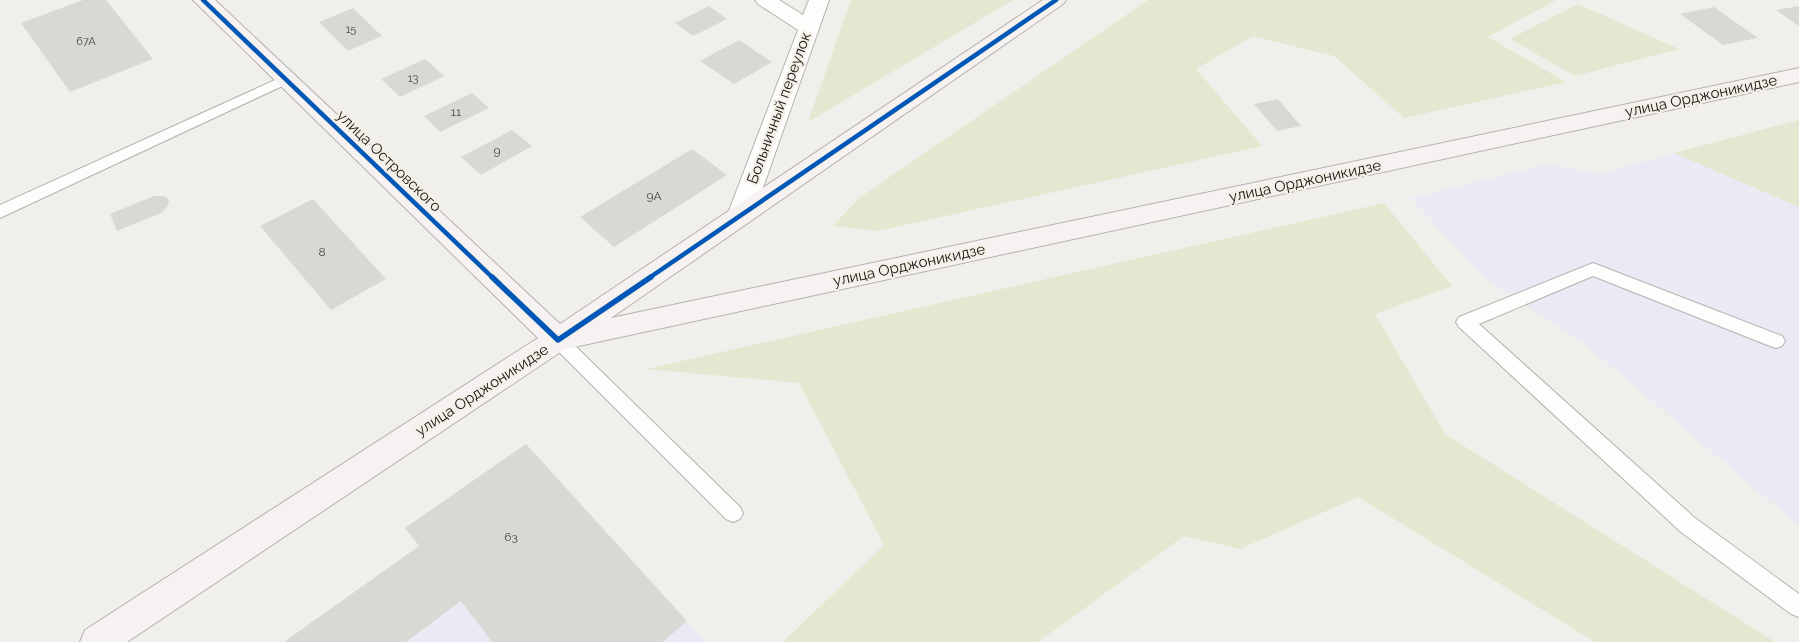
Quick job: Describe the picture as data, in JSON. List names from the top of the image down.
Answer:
{
  "streets": {
    "main road": ["улица Орджоникидзе", "улица Островского"],
    "street": ["Больничный переулок"]
  },
  "crossings": [
    ["улица Орджоникидзе", "улица Островского"]
  ],
  "house_numbers": [
    "15",
    "67А",
    "13",
    "11",
    "9",
    "9А",
    "8",
    "63"
  ]
}
